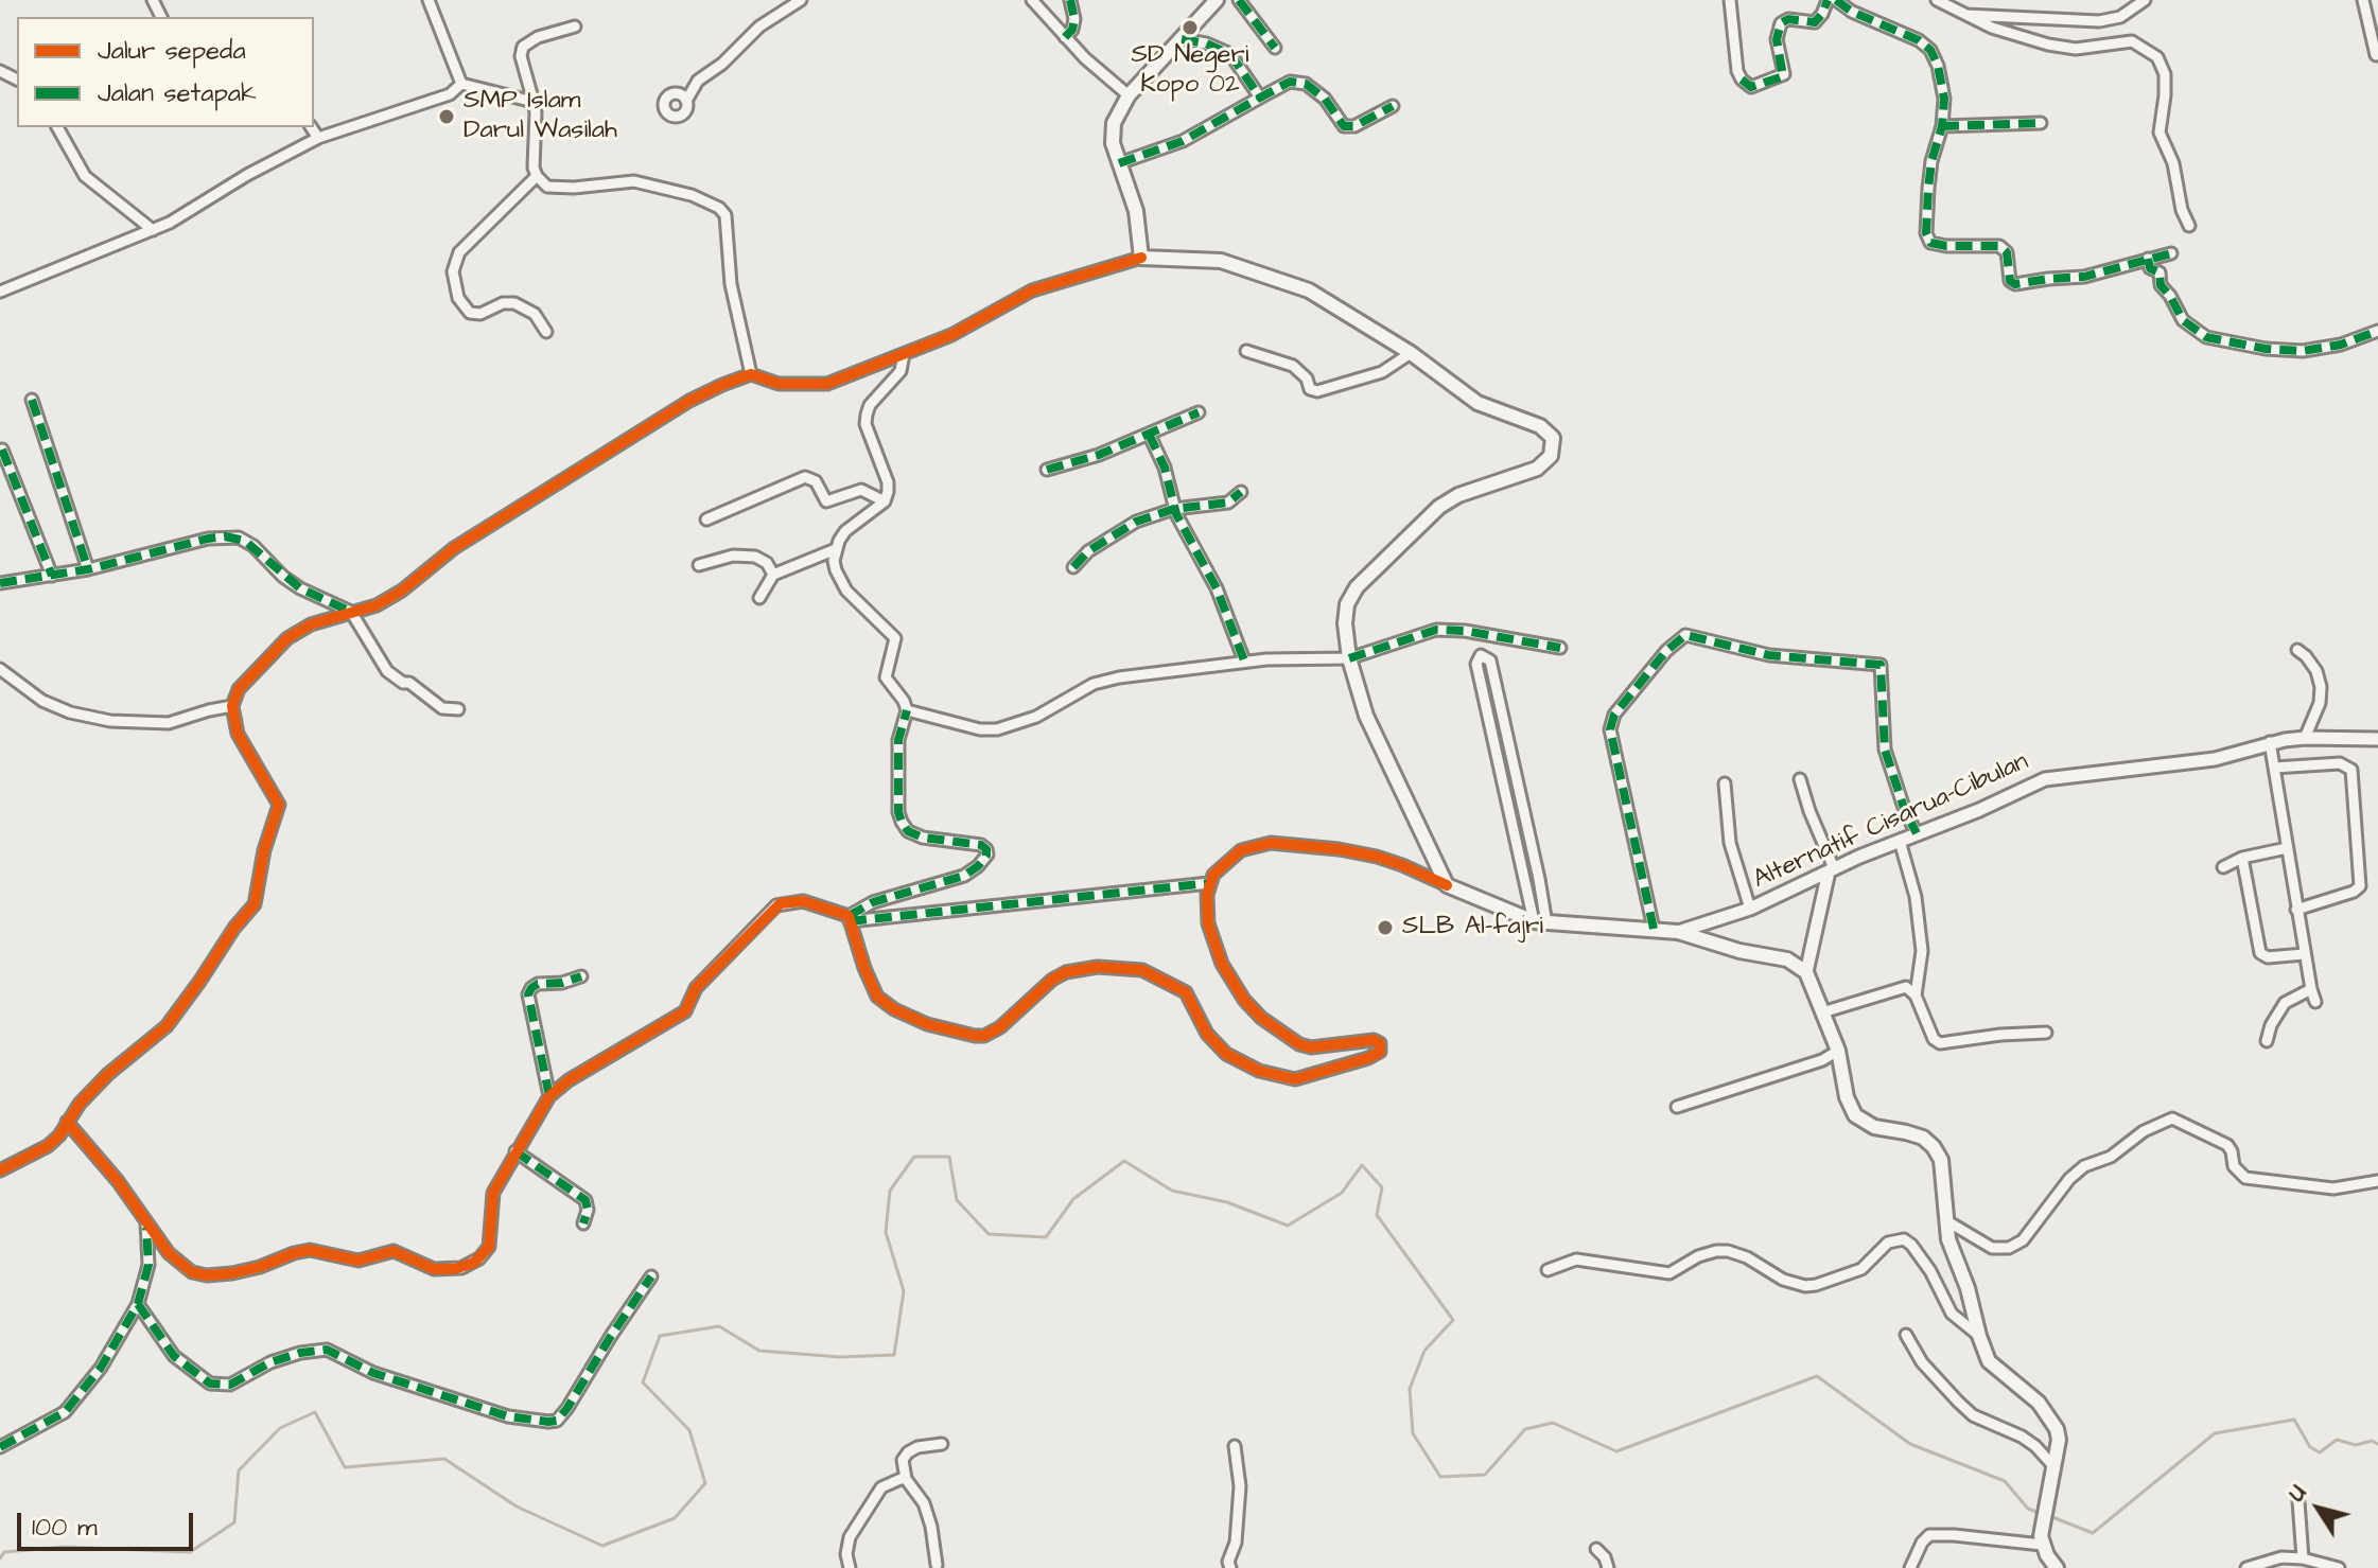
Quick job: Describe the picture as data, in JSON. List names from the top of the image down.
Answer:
{
  "streets": {
    "main road": ["Alternatif Cisarua-Cibulan"]
  },
  "places": ["SD Negeri Kopo 02", "SMP Islam Darul Wasilah", "SLB Al-fajri"],
  "legend": ["Jalur sepeda", "Jalan setapak"],
  "scale_bar": "100 m",
  "north": "top left"
}
